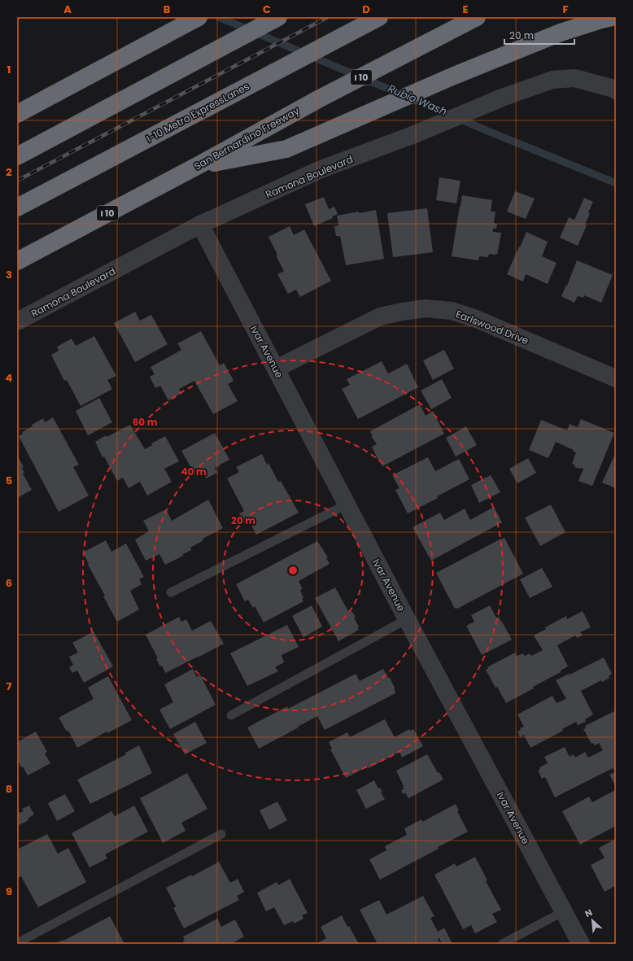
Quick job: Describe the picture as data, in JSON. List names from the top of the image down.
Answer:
{
  "streets": {
    "highway": ["I 10", "I-10 Metro ExpressLanes", "San Bernardino Freeway"],
    "street": ["Ramona Boulevard", "Earlswood Drive", "Ivar Avenue"]
  },
  "crossings": [
    ["Ramona Boulevard", "Ivar Avenue"],
    ["Earlswood Drive", "Ivar Avenue"]
  ],
  "water": ["Rubio Wash"],
  "scale_bar": "20 m",
  "north": "top left",
  "grid": {
    "columns": [
      "A",
      "B",
      "C",
      "D",
      "E",
      "F"
    ],
    "rows": [
      "1",
      "2",
      "3",
      "4",
      "5",
      "6",
      "7",
      "8",
      "9"
    ]
  },
  "rings": ["60 m", "40 m", "20 m"]
}
